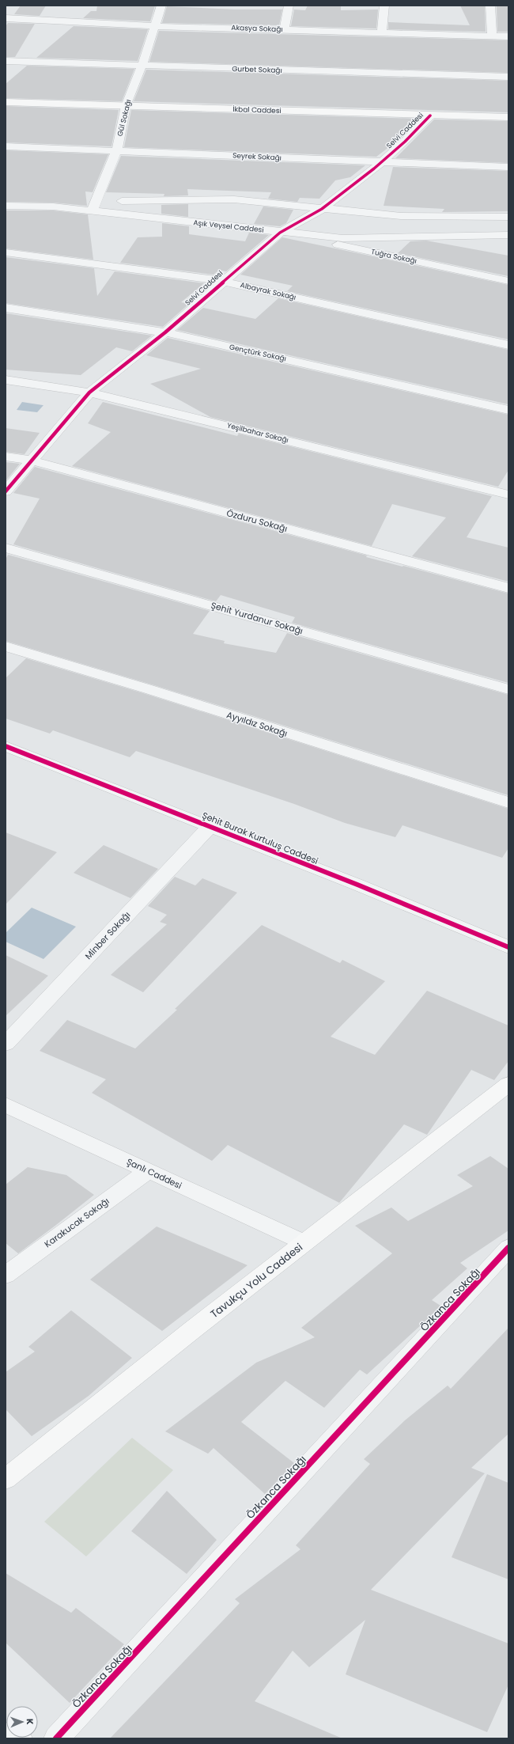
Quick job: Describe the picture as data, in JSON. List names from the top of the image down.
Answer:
{
  "streets": {
    "main road": ["İkbal Caddesi", "Tavukçu Yolu Caddesi"],
    "street": [
      "Akasya Sokağı",
      "Gurbet Sokağı",
      "Gül Sokağı",
      "Selvi Caddesi",
      "Seyrek Sokağı",
      "Aşık Veysel Caddesi",
      "Tuğra Sokağı",
      "Albayrak Sokağı",
      "Gençtürk Sokağı",
      "Yeşilbahar Sokağı",
      "Özduru Sokağı",
      "Şehit Yurdanur Sokağı",
      "Ayyıldız Sokağı",
      "Şehit Burak Kurtuluş Caddesi",
      "Minber Sokağı",
      "Şanlı Caddesi",
      "Karakucak Sokağı",
      "Özkanca Sokağı"
    ]
  },
  "crossings": [
    ["Akasya Sokağı", "Gül Sokağı"],
    ["Gurbet Sokağı", "Gül Sokağı"],
    ["İkbal Caddesi", "Gül Sokağı"],
    ["İkbal Caddesi", "Selvi Caddesi"],
    ["Gül Sokağı", "Seyrek Sokağı"],
    ["Gül Sokağı", "Aşık Veysel Caddesi"],
    ["Selvi Caddesi", "Seyrek Sokağı"],
    ["Selvi Caddesi", "Aşık Veysel Caddesi"],
    ["Selvi Caddesi", "Tuğra Sokağı"],
    ["Selvi Caddesi", "Albayrak Sokağı"],
    ["Selvi Caddesi", "Gençtürk Sokağı"],
    ["Selvi Caddesi", "Yeşilbahar Sokağı"],
    ["Selvi Caddesi", "Özduru Sokağı"],
    ["Aşık Veysel Caddesi", "Tuğra Sokağı"],
    ["Şehit Burak Kurtuluş Caddesi", "Minber Sokağı"],
    ["Şanlı Caddesi", "Karakucak Sokağı"],
    ["Şanlı Caddesi", "Tavukçu Yolu Caddesi"]
  ],
  "north": "right"
}
